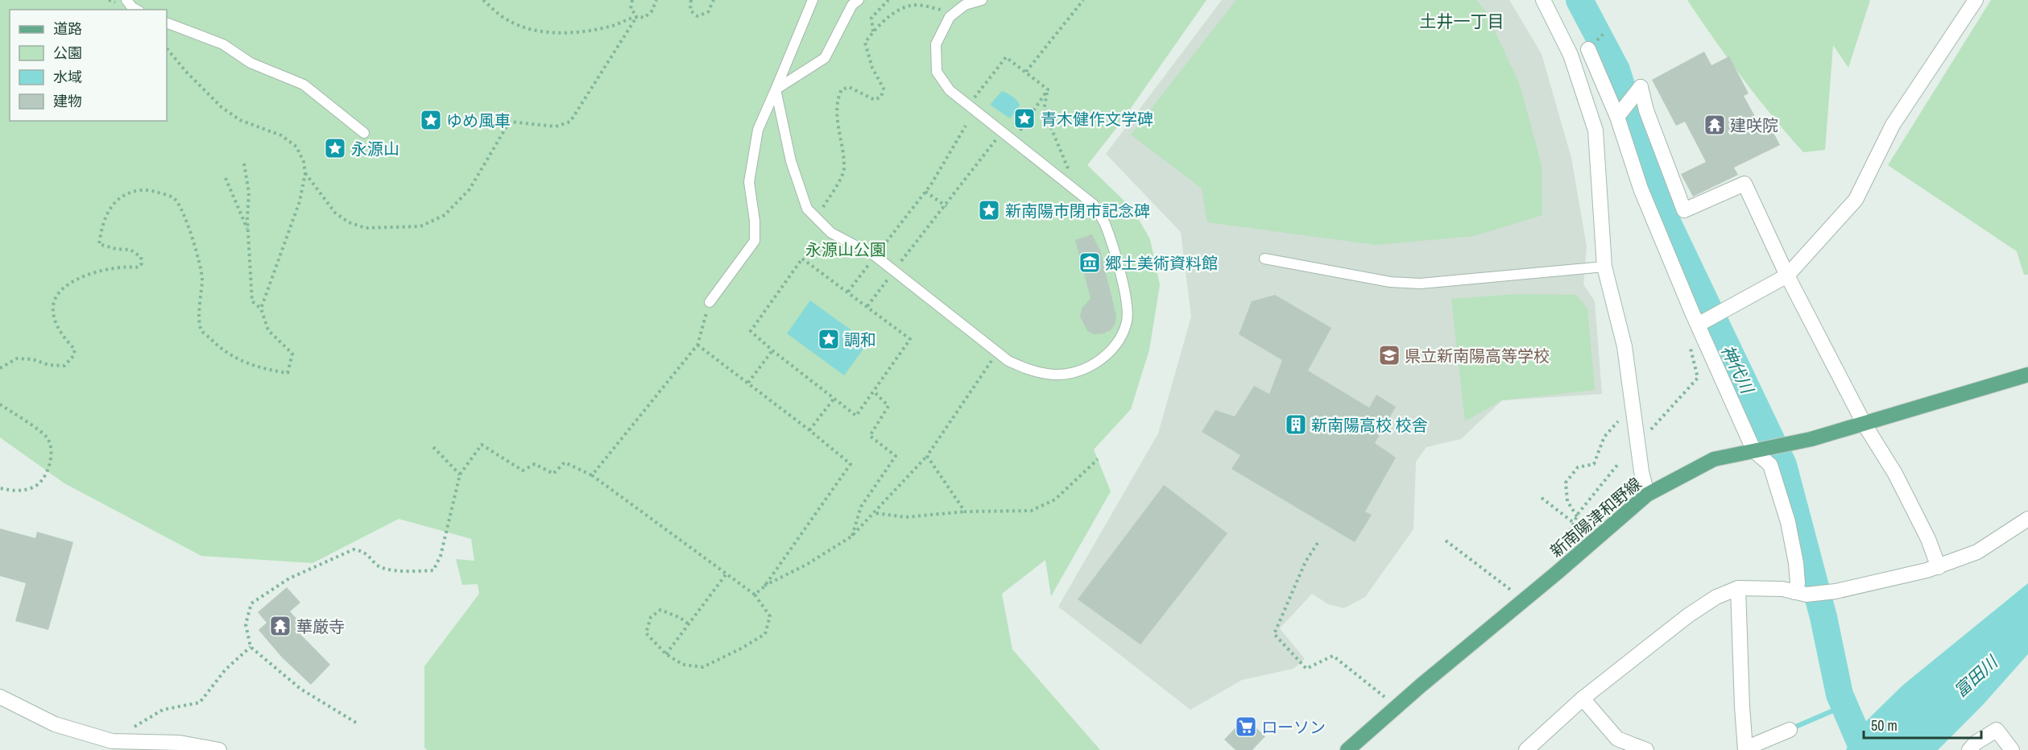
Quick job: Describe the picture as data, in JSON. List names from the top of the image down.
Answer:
{
  "streets": {
    "main road": ["新南陽津和野線"]
  },
  "districts": ["土井一丁目"],
  "water": ["神代川", "富田川"],
  "parks": ["永源山公園"],
  "places": {
    "place": [
      "青木健作文学碑",
      "ゆめ風車",
      "永源山",
      "新南陽市閉市記念碑",
      "調和"
    ],
    "temple": ["建咲院", "華厳寺"],
    "museum": ["郷土美術資料館"],
    "school or university": ["県立新南陽高等学校"],
    "building": ["新南陽高校 校舎"],
    "supermarket": ["ローソン"]
  },
  "legend": [
    "道路",
    "公園",
    "水域",
    "建物"
  ],
  "scale_bar": "50 m"
}
